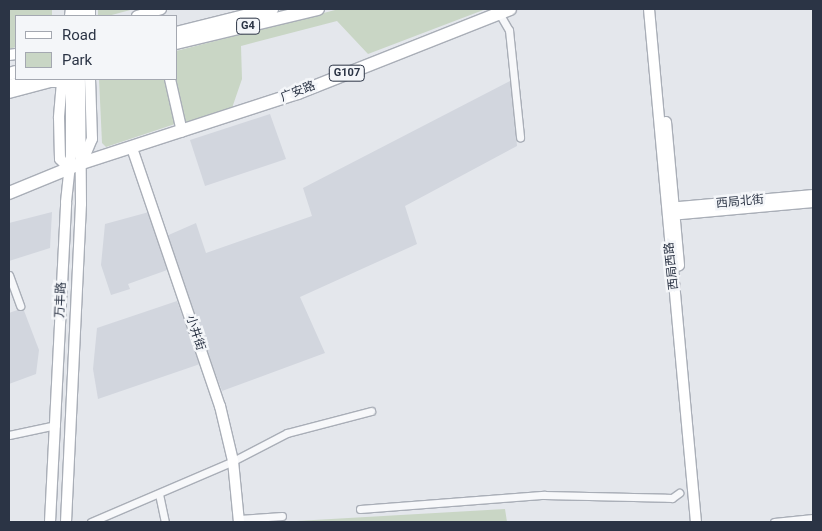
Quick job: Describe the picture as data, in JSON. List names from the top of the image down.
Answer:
{
  "streets": {
    "highway": ["G4", "G107", "广安路"],
    "street": [
      "西局北街",
      "西局西路",
      "万丰路",
      "小井街"
    ]
  },
  "crossings": [
    ["G107", "广安路"],
    ["G107", "万丰路"],
    ["广安路", "万丰路"],
    ["广安路", "小井街"],
    ["西局北街", "西局西路"]
  ],
  "legend": ["Road", "Park"]
}
